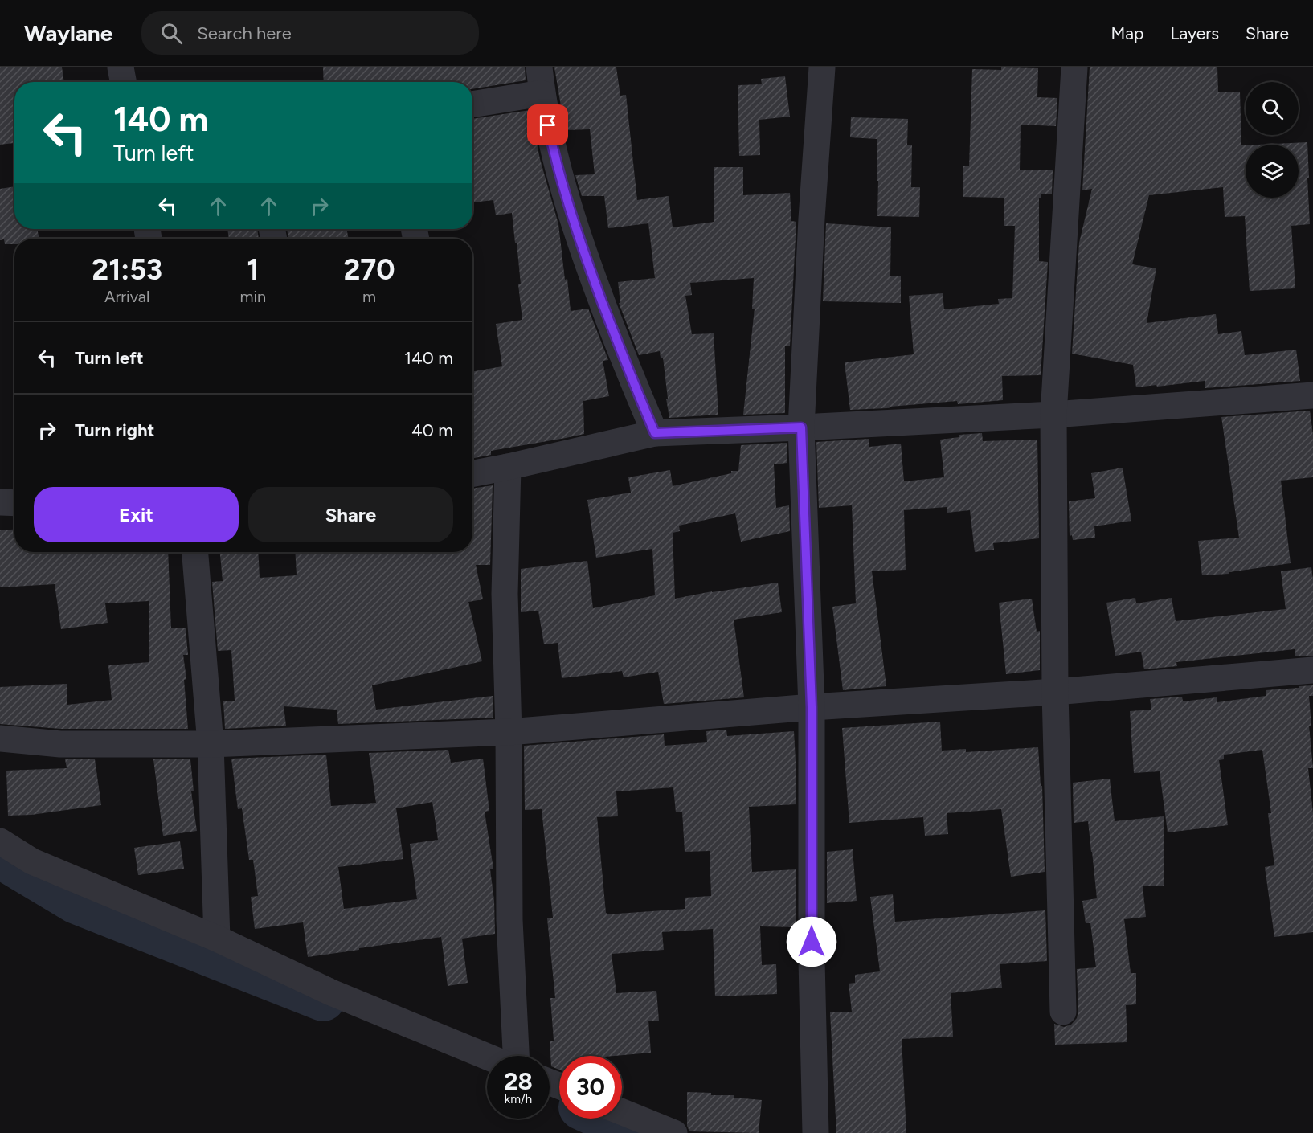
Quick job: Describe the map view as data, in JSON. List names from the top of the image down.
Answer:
{
  "page": {
    "header": "Waylane",
    "search": "Search here",
    "nav": ["Map", "Layers", "Share"],
    "turn": ["140 m", "Turn left"],
    "eta": [
      "21:53",
      "Arrival",
      "1",
      "min",
      "270",
      "m"
    ],
    "list": [
      {
        "name": "Turn left",
        "value": "140 m"
      },
      {
        "name": "Turn right",
        "value": "40 m"
      }
    ],
    "buttons": ["Exit", "Share"],
    "speed": "28 km/h",
    "limit": "30"
  }
}
